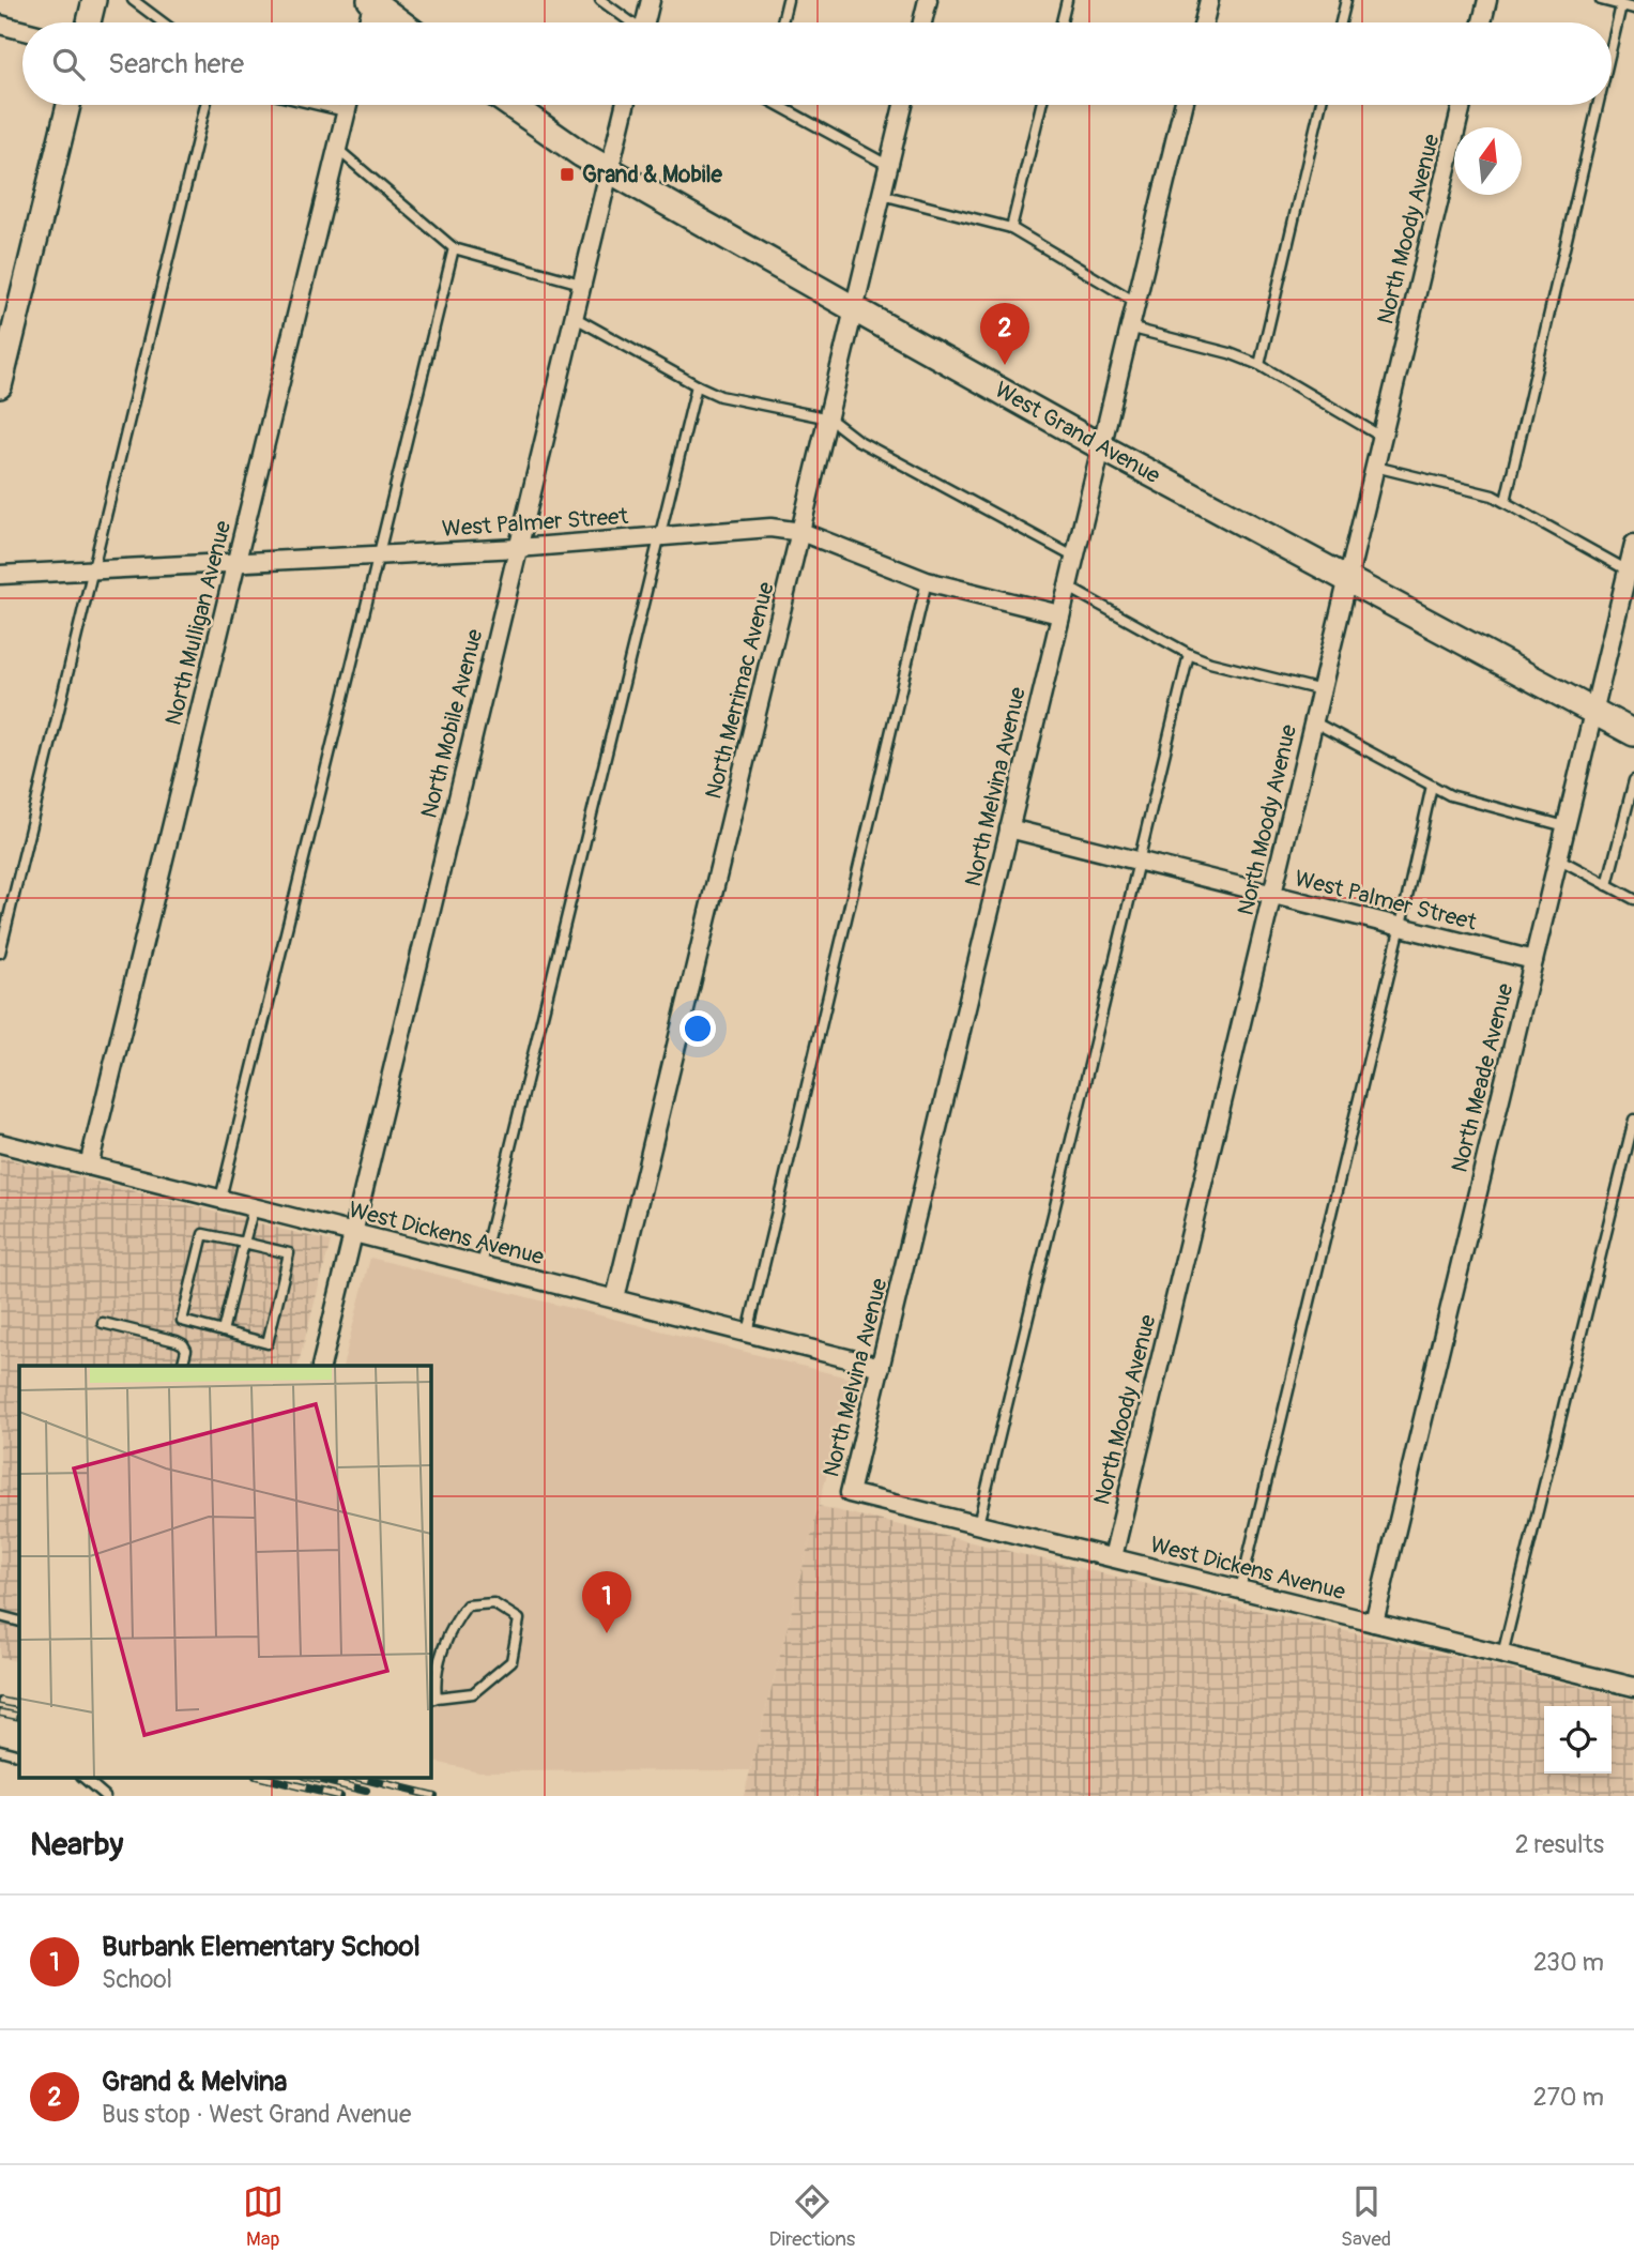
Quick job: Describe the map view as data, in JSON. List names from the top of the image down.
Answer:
{
  "streets": {
    "main road": ["West Grand Avenue"],
    "street": [
      "North Moody Avenue",
      "West Palmer Street",
      "North Mulligan Avenue",
      "North Merrimac Avenue",
      "North Mobile Avenue",
      "North Melvina Avenue",
      "North Meade Avenue",
      "West Dickens Avenue"
    ]
  },
  "crossings": [
    ["North Moody Avenue", "West Grand Avenue"],
    ["North Moody Avenue", "West Palmer Street"],
    ["North Moody Avenue", "West Dickens Avenue"],
    ["West Grand Avenue", "North Merrimac Avenue"],
    ["West Grand Avenue", "North Mobile Avenue"],
    ["West Grand Avenue", "North Melvina Avenue"],
    ["West Grand Avenue", "North Meade Avenue"],
    ["West Palmer Street", "North Mulligan Avenue"],
    ["West Palmer Street", "North Merrimac Avenue"],
    ["West Palmer Street", "North Mobile Avenue"],
    ["West Palmer Street", "North Melvina Avenue"],
    ["West Palmer Street", "North Meade Avenue"],
    ["North Mulligan Avenue", "West Dickens Avenue"],
    ["North Merrimac Avenue", "West Dickens Avenue"],
    ["North Mobile Avenue", "West Dickens Avenue"],
    ["North Melvina Avenue", "West Dickens Avenue"],
    ["North Meade Avenue", "West Dickens Avenue"]
  ],
  "places": {
    "transit": ["Grand & Mobile"]
  },
  "north": "top",
  "page": {
    "search": "Search here",
    "pins": ["2", "1"],
    "heading": ["Nearby", "2 results"],
    "list": [
      {
        "mark": "1",
        "name": "Burbank Elementary School",
        "note": "School",
        "value": "230 m"
      },
      {
        "mark": "2",
        "name": "Grand & Melvina",
        "note": "Bus stop · West Grand Avenue",
        "value": "270 m"
      }
    ],
    "nav": ["Map", "Directions", "Saved"]
  }
}
